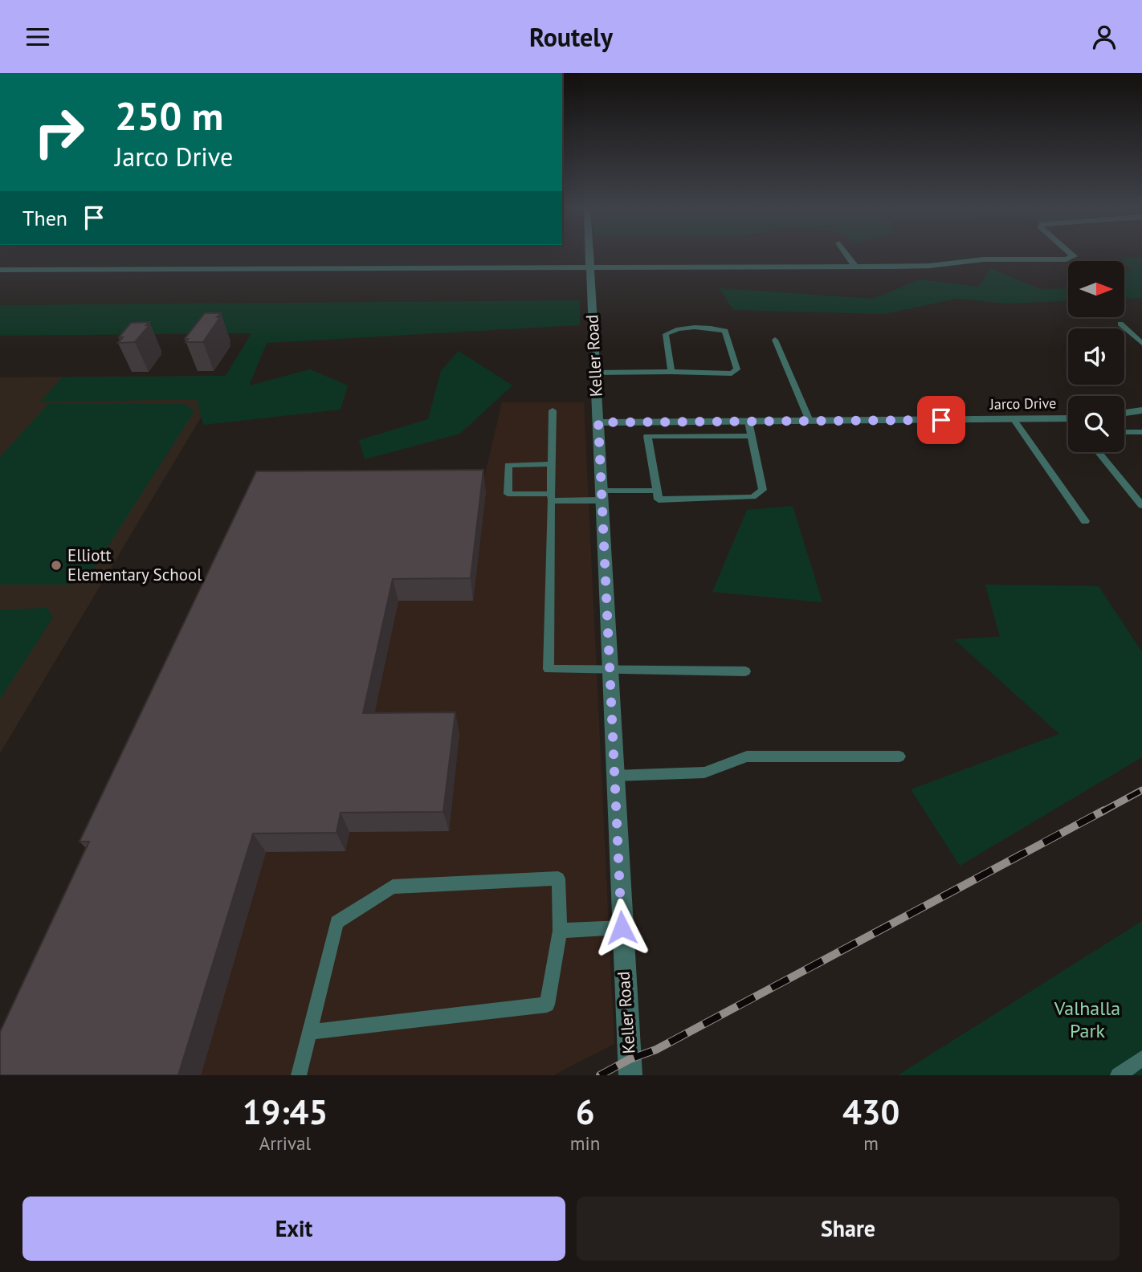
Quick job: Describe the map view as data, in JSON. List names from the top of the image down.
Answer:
{
  "streets": {
    "street": ["Keller Road", "Jarco Drive"]
  },
  "crossings": [
    ["Keller Road", "Jarco Drive"]
  ],
  "parks": ["Valhalla Park"],
  "places": ["Elliott Elementary School"],
  "north": "right",
  "page": {
    "header": "Routely",
    "turn": ["250 m", "Jarco Drive"],
    "then": "Then",
    "eta": [
      "19:45",
      "Arrival",
      "6",
      "min",
      "430",
      "m"
    ],
    "buttons": ["Exit", "Share"]
  }
}
